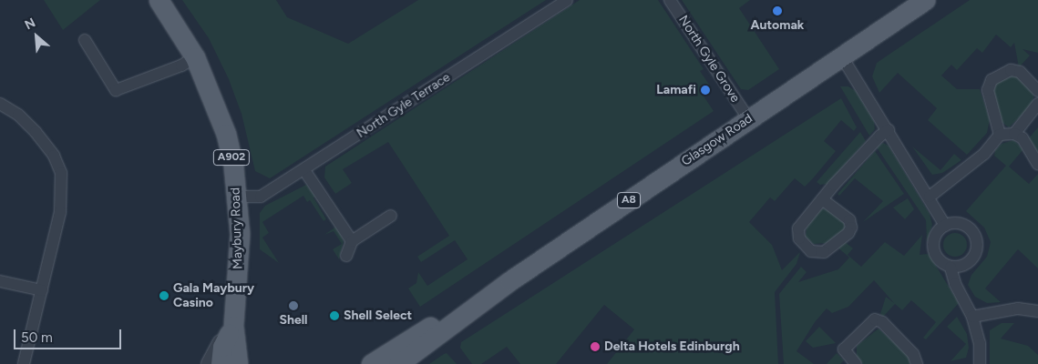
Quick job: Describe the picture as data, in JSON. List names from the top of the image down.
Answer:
{
  "streets": {
    "main road": [
      "Glasgow Road",
      "A902",
      "A8",
      "Maybury Road"
    ],
    "street": ["North Gyle Grove", "North Gyle Terrace"]
  },
  "crossings": [
    ["North Gyle Grove", "Glasgow Road"],
    ["North Gyle Terrace", "Maybury Road"],
    ["A902", "Maybury Road"]
  ],
  "places": [
    "Automak",
    "Lamafi",
    "Gala Maybury Casino",
    "Shell",
    "Shell Select",
    "Delta Hotels Edinburgh"
  ],
  "scale_bar": "50 m",
  "north": "top left"
}
